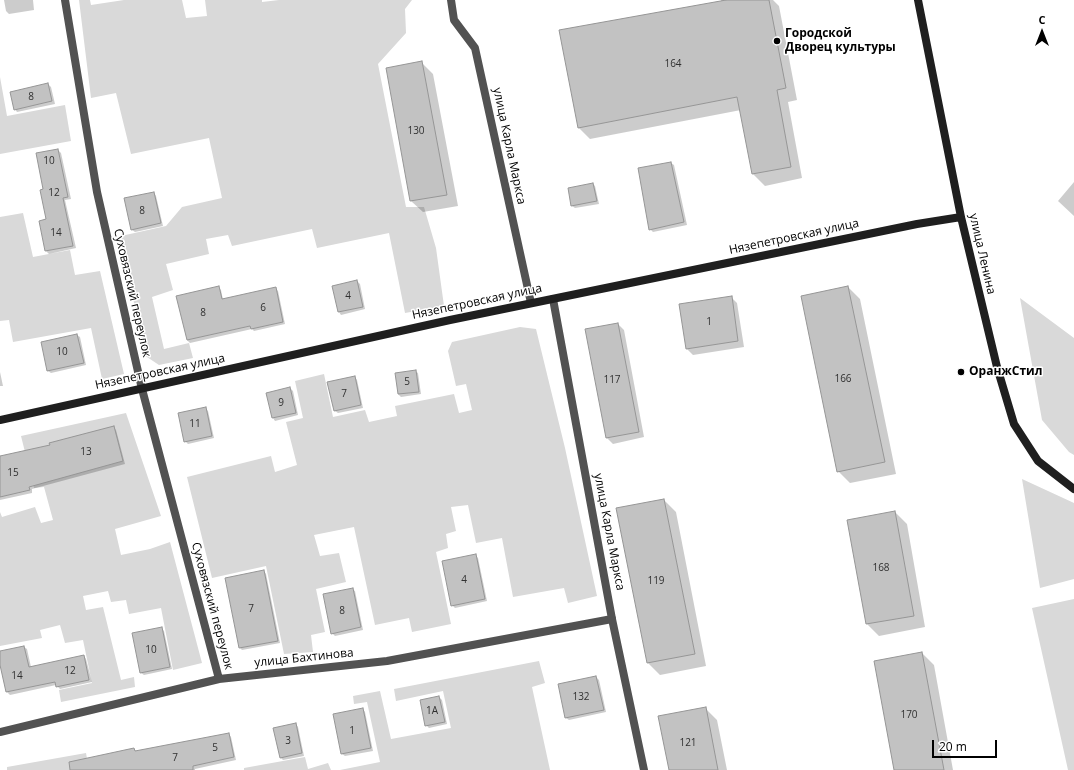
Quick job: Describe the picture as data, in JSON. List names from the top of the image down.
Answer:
{
  "streets": {
    "main road": ["Нязепетровская улица", "улица Ленина"],
    "street": ["улица Карла Маркса", "Суховязский переулок", "улица Бахтинова"]
  },
  "crossings": [
    ["улица Карла Маркса", "Нязепетровская улица"],
    ["улица Карла Маркса", "улица Бахтинова"],
    ["Нязепетровская улица", "улица Ленина"],
    ["Нязепетровская улица", "Суховязский переулок"],
    ["Суховязский переулок", "улица Бахтинова"]
  ],
  "places": ["Городской Дворец культуры", "ОранжСтил"],
  "house_numbers": [
    "164",
    "8",
    "130",
    "10",
    "12",
    "8",
    "14",
    "4",
    "6",
    "8",
    "1",
    "10",
    "166",
    "117",
    "5",
    "7",
    "9",
    "11",
    "13",
    "15",
    "168",
    "4",
    "119",
    "7",
    "8",
    "10",
    "12",
    "14",
    "132",
    "1А",
    "170",
    "1",
    "3",
    "121",
    "5",
    "7"
  ],
  "scale_bar": "20 m",
  "north": "top"
}
